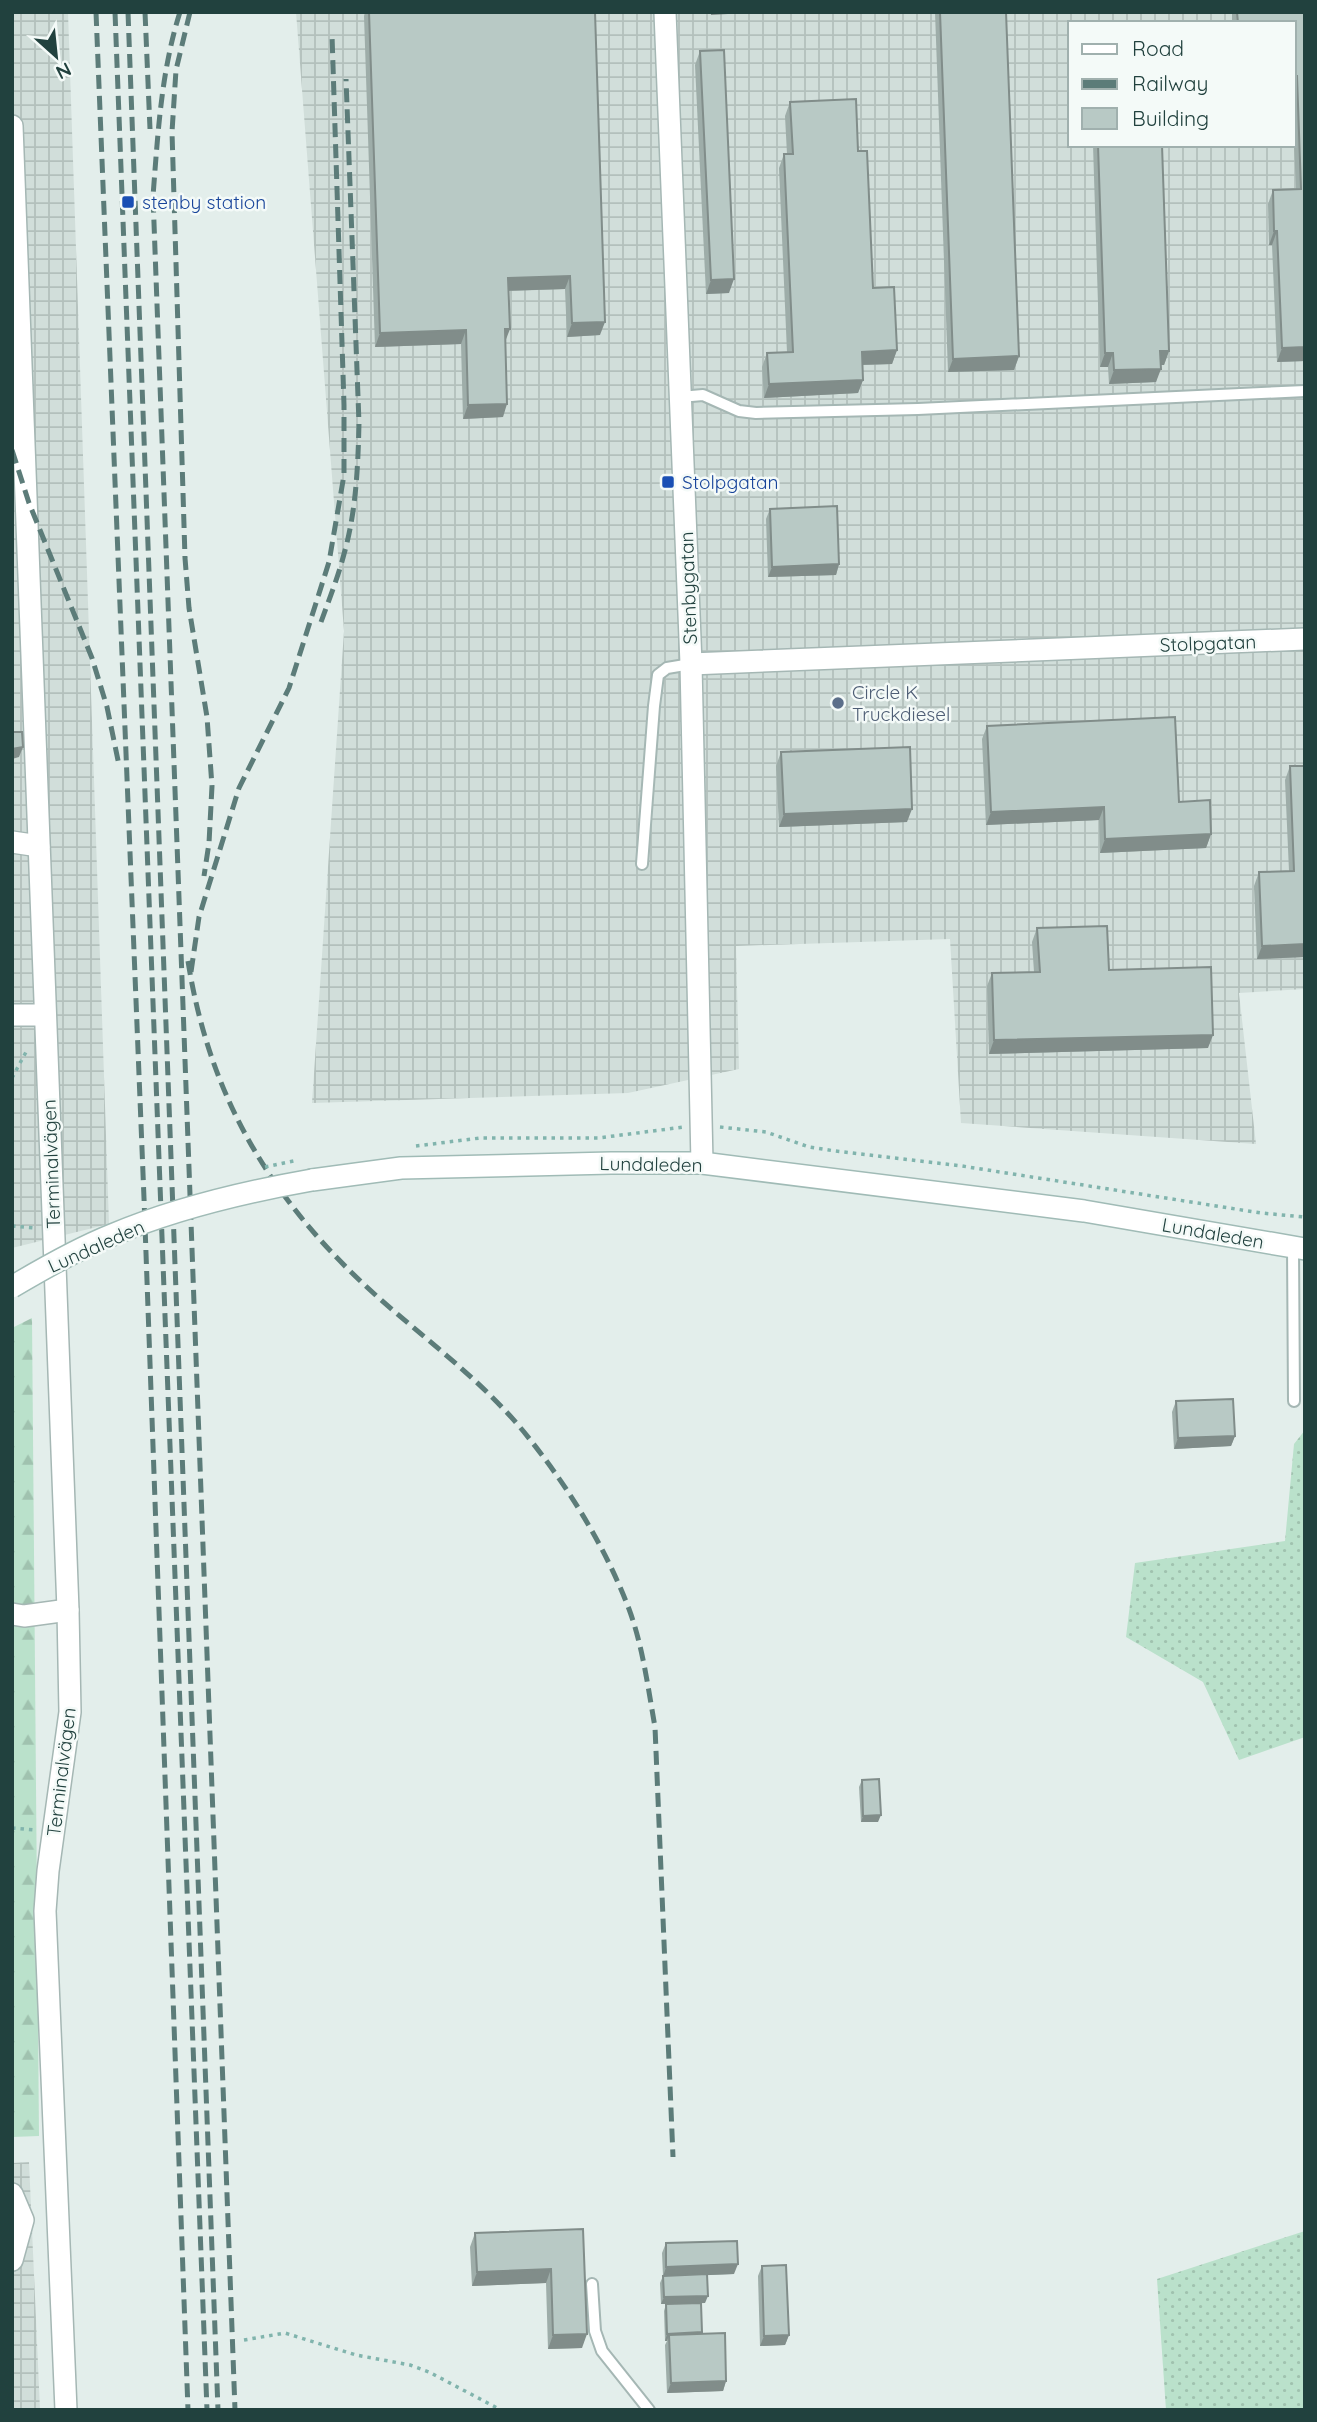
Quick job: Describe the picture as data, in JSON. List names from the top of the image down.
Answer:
{
  "streets": {
    "street": [
      "Stenbygatan",
      "Stolpgatan",
      "Terminalvägen",
      "Lundaleden"
    ]
  },
  "crossings": [
    ["Stenbygatan", "Stolpgatan"],
    ["Stenbygatan", "Lundaleden"]
  ],
  "places": {
    "transit": ["stenby station", "Stolpgatan"],
    "other": ["Circle K Truckdiesel"]
  },
  "legend": ["Road", "Railway", "Building"],
  "north": "bottom right"
}
